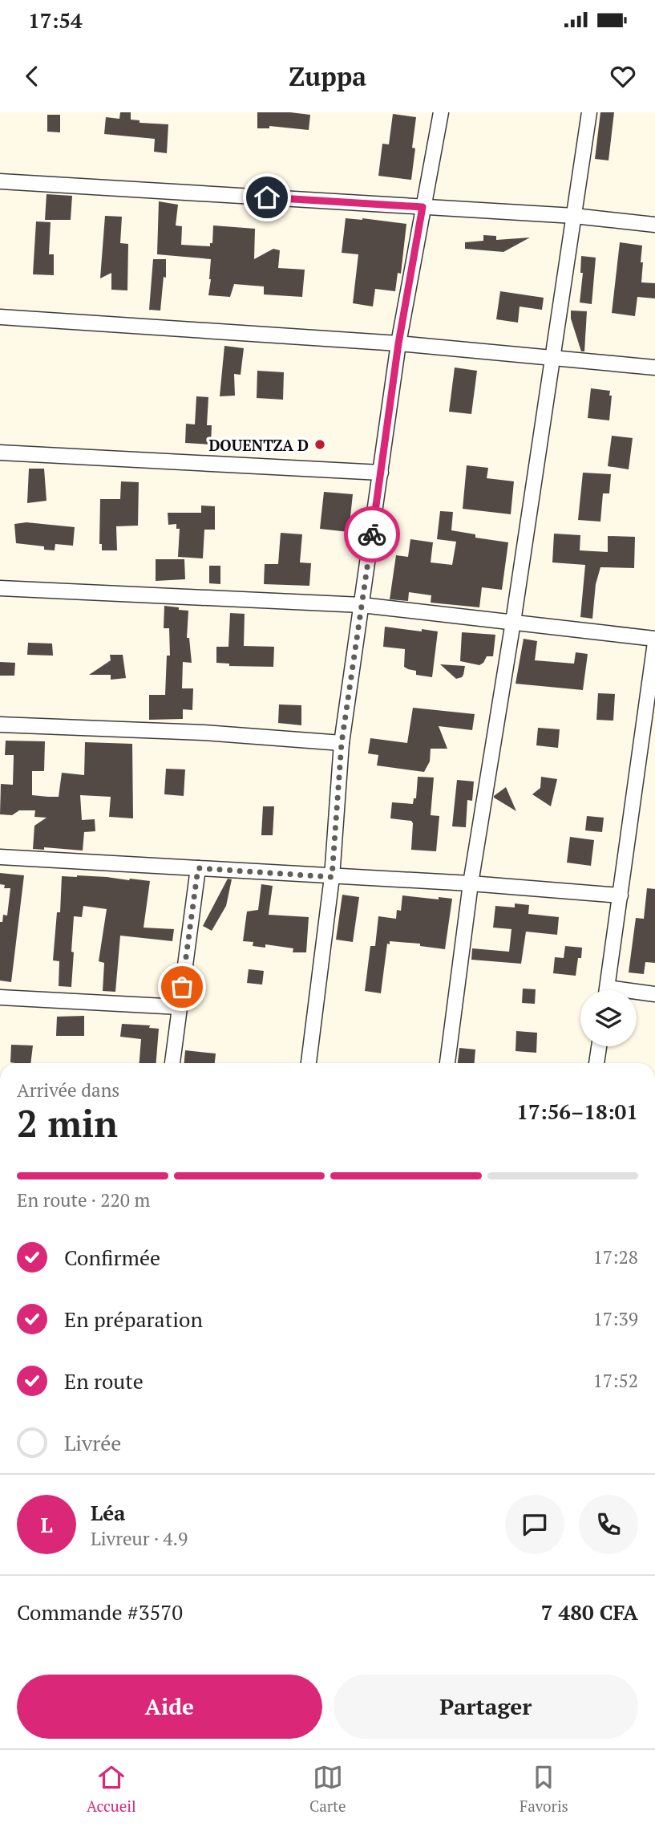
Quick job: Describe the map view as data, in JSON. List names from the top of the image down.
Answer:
{
  "places": ["DOUENTZA D"],
  "page": {
    "status": "17:54",
    "header": "Zuppa",
    "heading": ["2 min", "Arrivée dans", "17:56–18:01"],
    "panel": [
      "Léa",
      "Livreur · 4.9",
      "Commande #3570",
      "7 480 CFA"
    ],
    "bar": "En route · 220 m",
    "list": [
      ["Confirmée", "17:28"],
      ["En préparation", "17:39"],
      ["En route", "17:52"],
      "Livrée"
    ],
    "round": "L",
    "buttons": ["Aide", "Partager"],
    "tabs": ["Accueil", "Carte", "Favoris"]
  }
}
